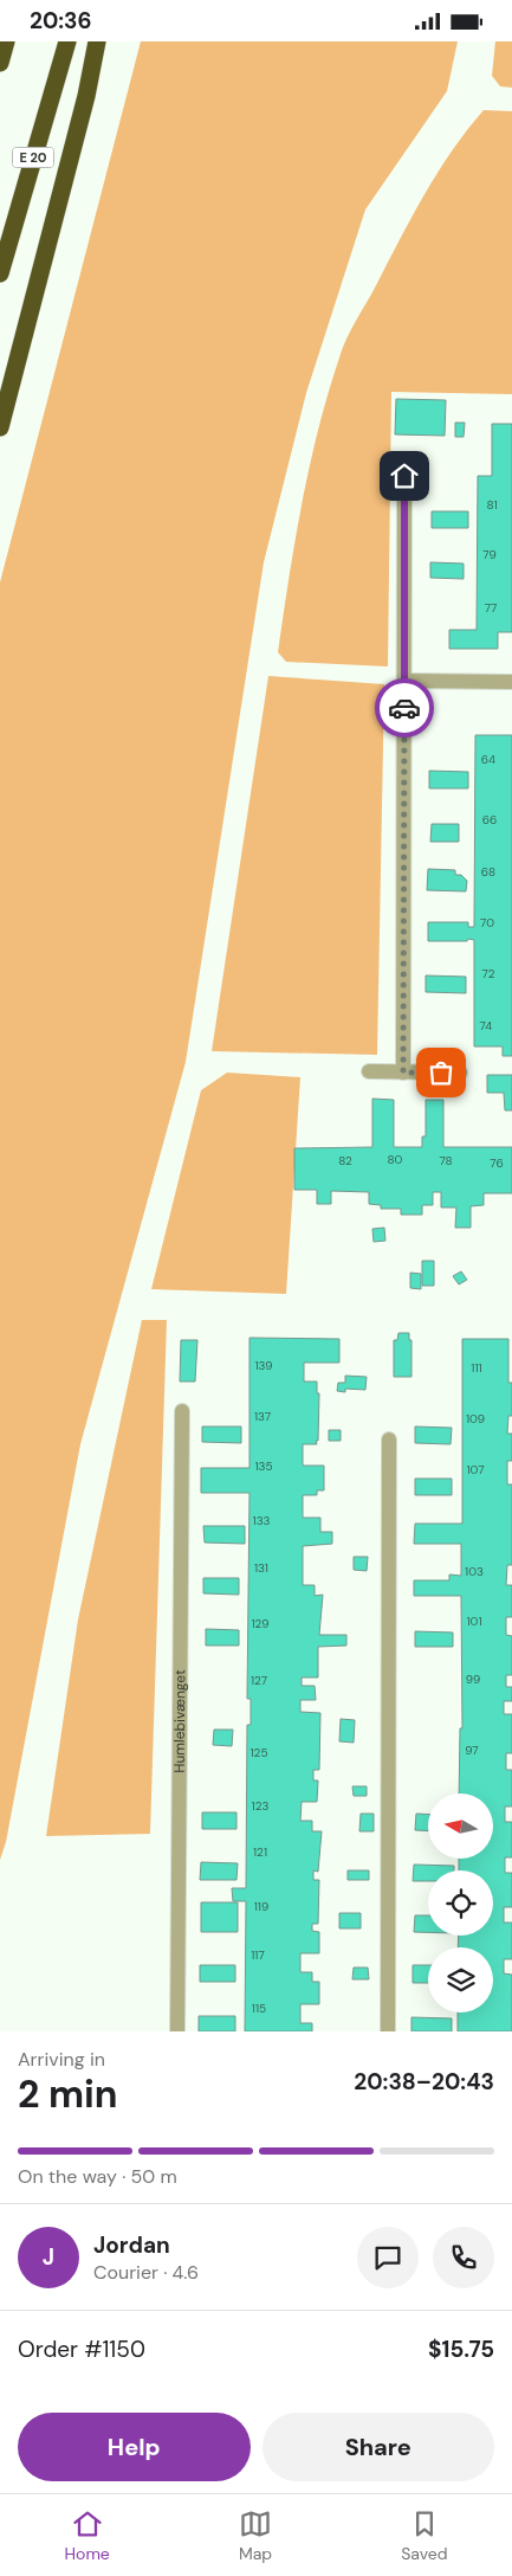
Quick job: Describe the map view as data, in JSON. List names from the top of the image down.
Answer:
{
  "streets": {
    "highway": ["E 20"],
    "street": ["Humlebivænget"]
  },
  "house_numbers": [
    "81",
    "79",
    "77",
    "64",
    "66",
    "68",
    "70",
    "72",
    "74",
    "80",
    "82",
    "78",
    "76",
    "139",
    "111",
    "137",
    "109",
    "135",
    "107",
    "133",
    "131",
    "103",
    "101",
    "129",
    "99",
    "127",
    "97",
    "125",
    "123",
    "121",
    "119",
    "117",
    "115"
  ],
  "north": "left",
  "page": {
    "status": "20:36",
    "heading": ["2 min", "Arriving in", "20:38–20:43"],
    "panel": [
      "Jordan",
      "Courier · 4.6",
      "Order #1150",
      "$15.75"
    ],
    "bar": "On the way · 50 m",
    "round": "J",
    "buttons": ["Help", "Share"],
    "tabs": ["Home", "Map", "Saved"]
  }
}
